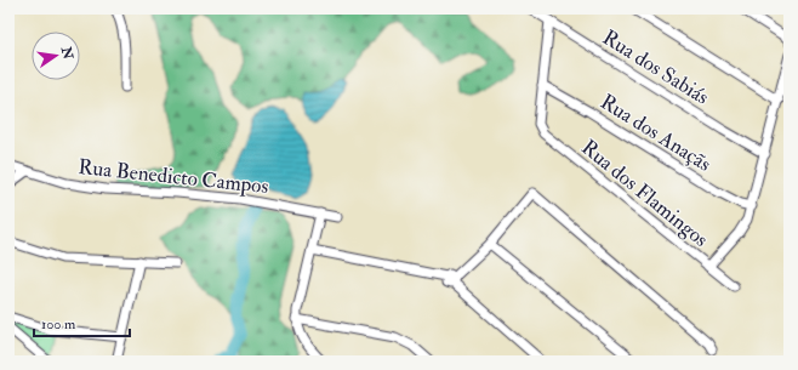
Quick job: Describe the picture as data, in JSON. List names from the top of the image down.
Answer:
{
  "streets": {
    "street": [
      "Rua dos Sabiás",
      "Rua dos Anaçãs",
      "Rua Benedicto Campos",
      "Rua dos Flamingos"
    ]
  },
  "crossings": [
    ["Rua dos Anaçãs", "Rua dos Flamingos"]
  ],
  "scale_bar": "100 m",
  "north": "right"
}
